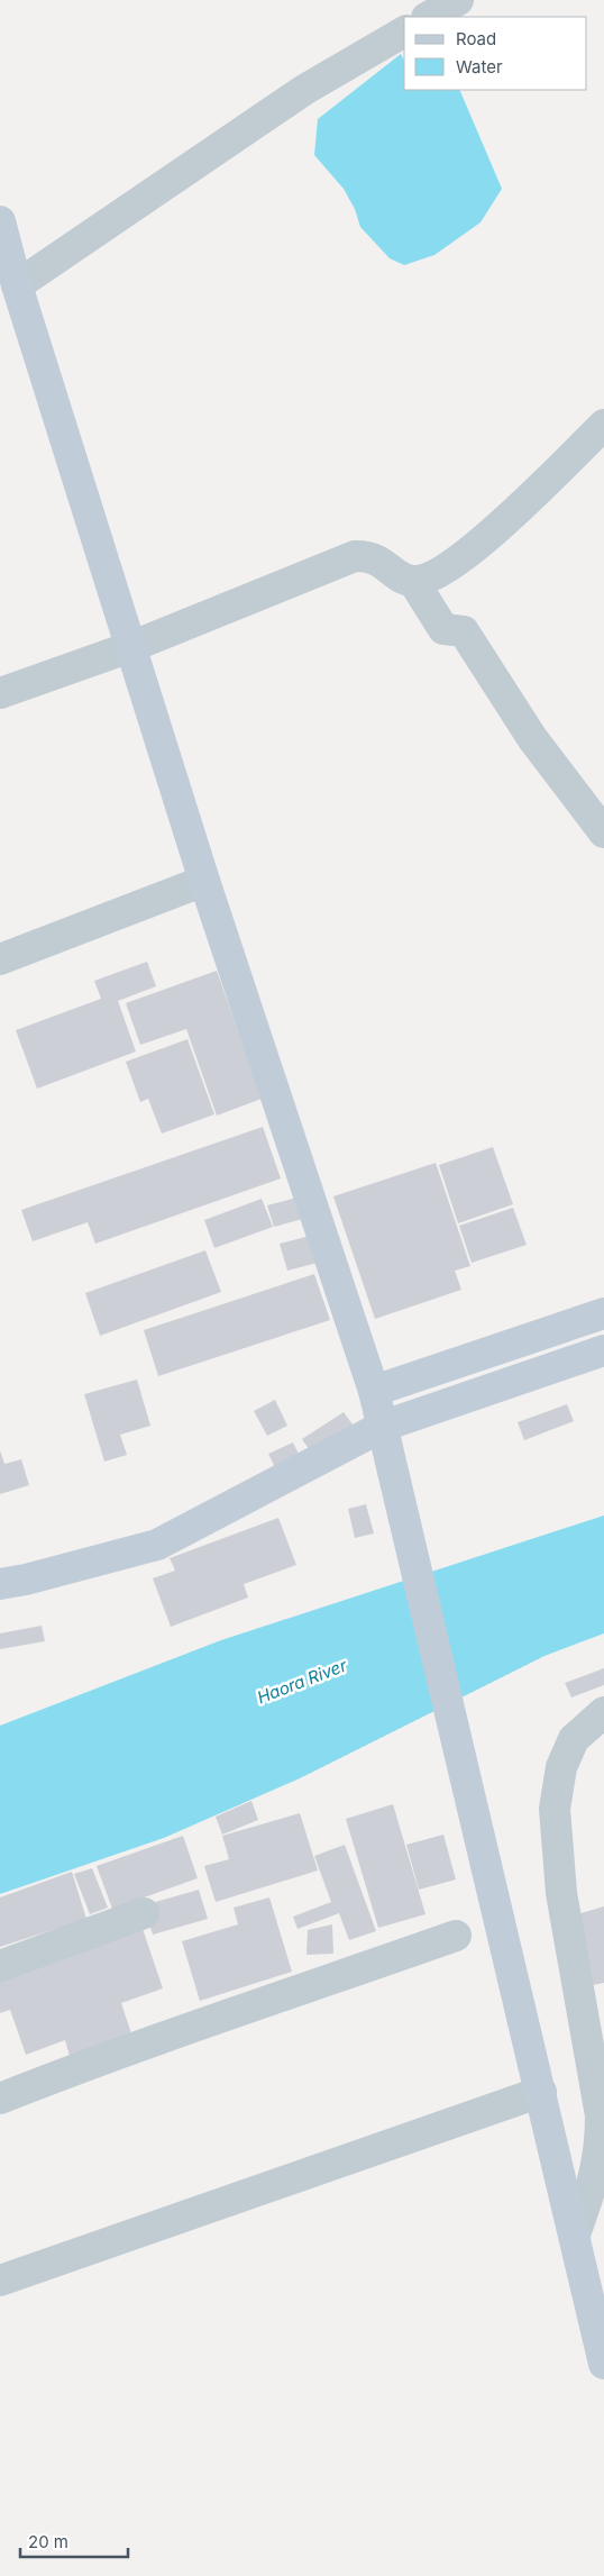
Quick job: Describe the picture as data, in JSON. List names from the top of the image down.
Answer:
{
  "water": ["Haora River"],
  "legend": ["Road", "Water"],
  "scale_bar": "20 m"
}
